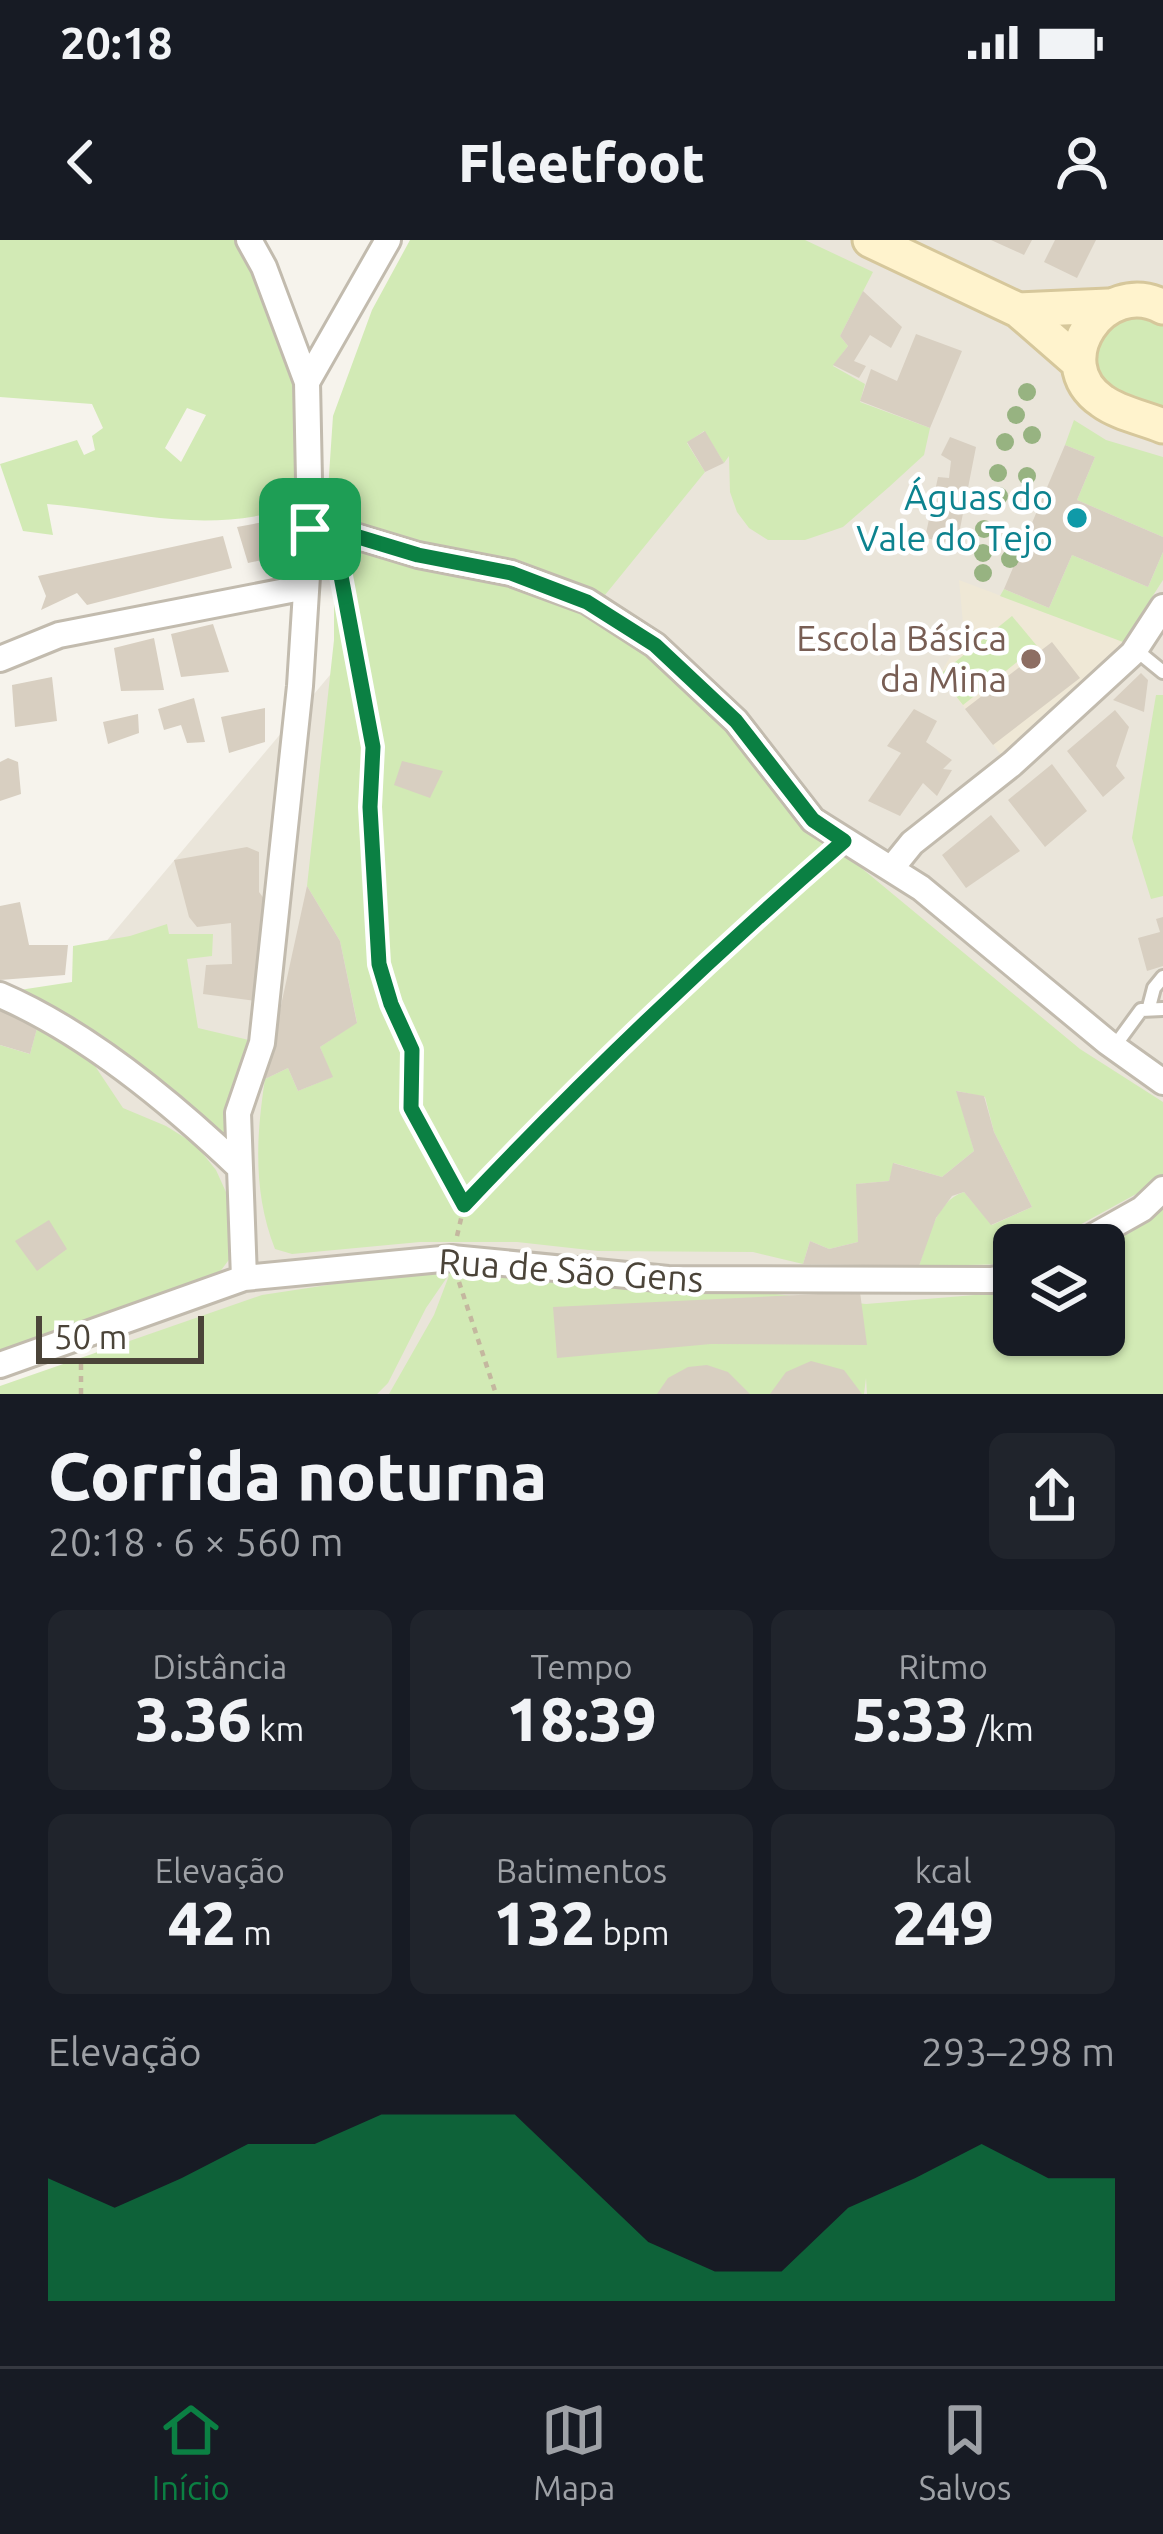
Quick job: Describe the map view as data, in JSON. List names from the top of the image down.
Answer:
{
  "streets": {
    "street": ["Rua de São Gens"]
  },
  "places": ["Águas do Vale do Tejo", "Escola Básica da Mina"],
  "scale_bar": "50 m",
  "page": {
    "status": "20:18",
    "header": "Fleetfoot",
    "scale": "50 m",
    "heading": ["Corrida noturna", "20:18 · 6 × 560 m"],
    "stats": [
      ["Distância", "3.36 km"],
      ["Tempo", "18:39"],
      ["Ritmo", "5:33 /km"],
      ["Elevação", "42 m"],
      ["Batimentos", "132 bpm"],
      ["kcal", "249"]
    ],
    "chart": ["Elevação", "293–298 m"],
    "tabs": ["Início", "Mapa", "Salvos"]
  }
}
